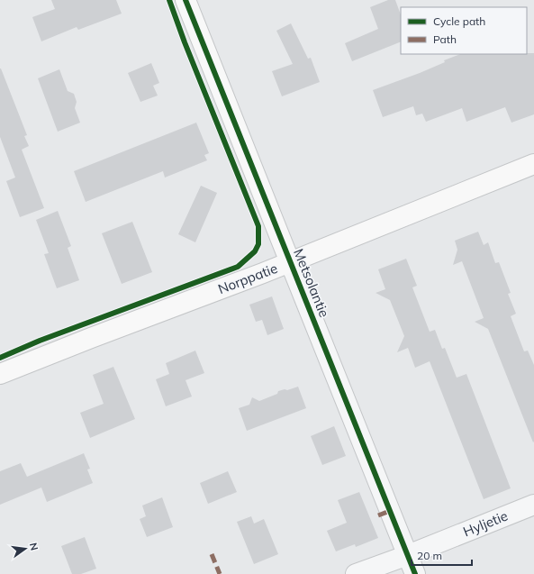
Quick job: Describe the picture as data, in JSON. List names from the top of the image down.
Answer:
{
  "streets": {
    "street": ["Norppatie", "Metsolantie", "Hyljetie"]
  },
  "crossings": [
    ["Norppatie", "Metsolantie"],
    ["Metsolantie", "Hyljetie"]
  ],
  "legend": ["Cycle path", "Path"],
  "scale_bar": "20 m",
  "north": "right"
}
